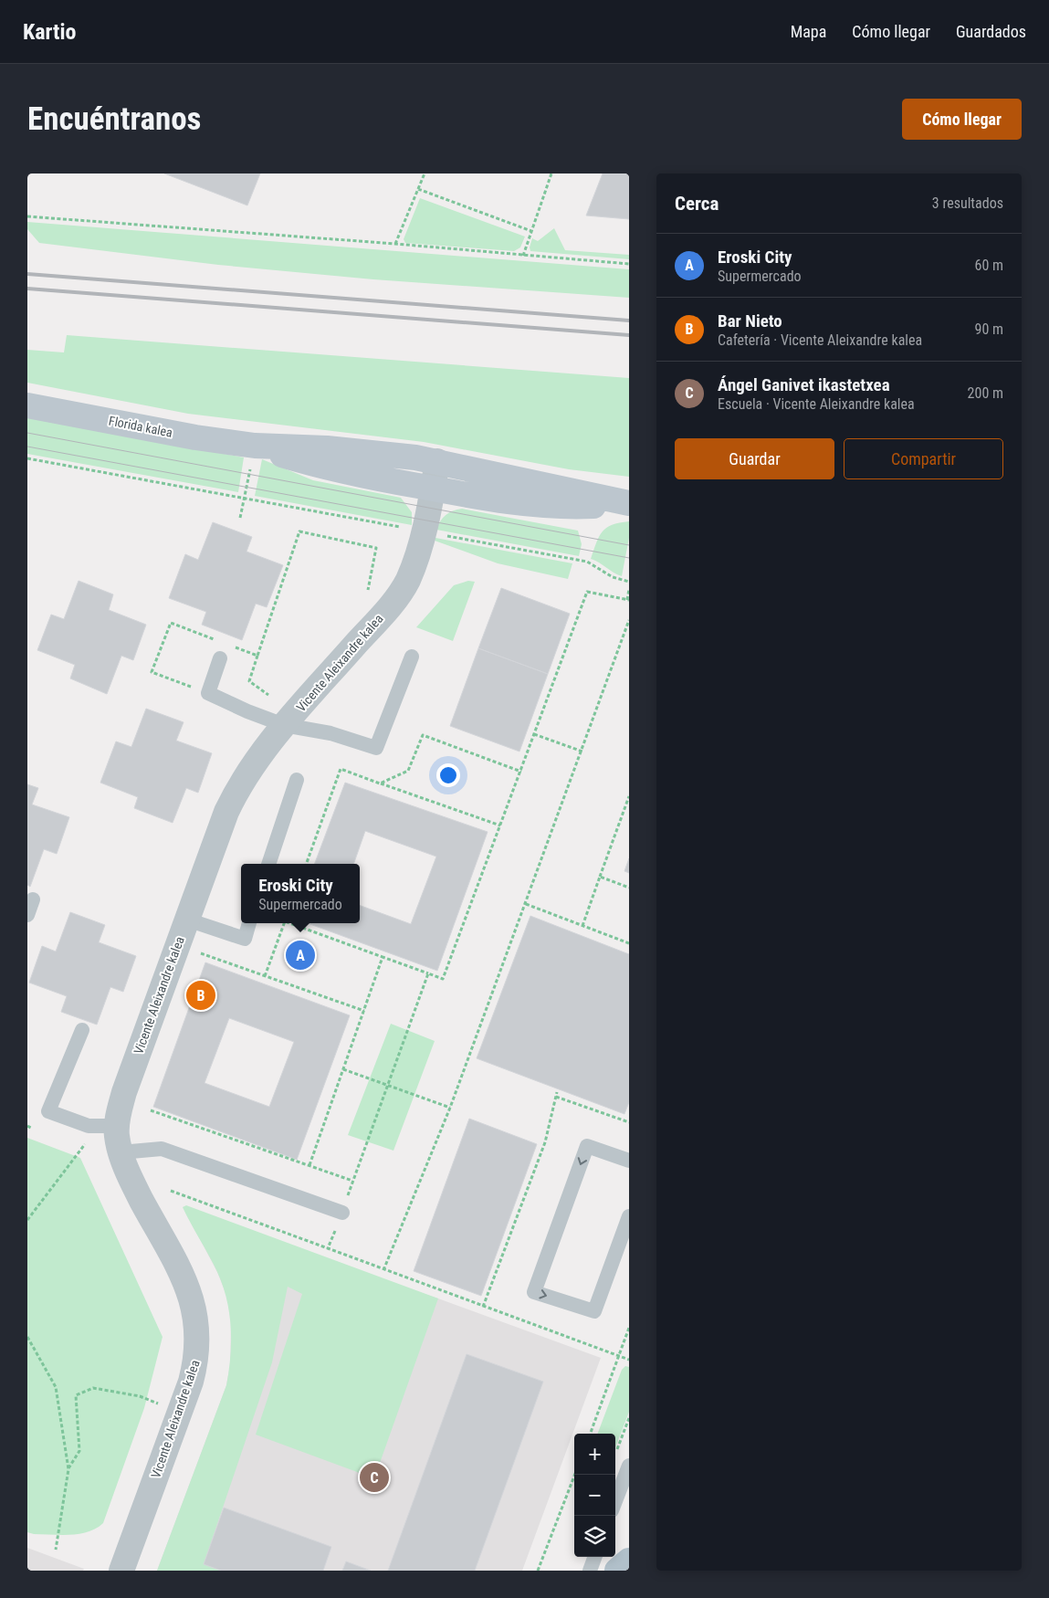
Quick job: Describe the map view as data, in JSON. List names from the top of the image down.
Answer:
{
  "streets": {
    "main road": ["Florida kalea"],
    "street": ["Vicente Aleixandre kalea"]
  },
  "page": {
    "header": "Kartio",
    "nav": ["Mapa", "Cómo llegar", "Guardados"],
    "buttons": [
      "Cómo llegar",
      ["Guardar", "Compartir"]
    ],
    "title": "Encuéntranos",
    "heading": ["Cerca", "3 resultados"],
    "list": [
      {
        "mark": "A",
        "name": "Eroski City",
        "note": "Supermercado",
        "value": "60 m"
      },
      {
        "mark": "B",
        "name": "Bar Nieto",
        "note": "Cafetería · Vicente Aleixandre kalea",
        "value": "90 m"
      },
      {
        "mark": "C",
        "name": "Ángel Ganivet ikastetxea",
        "note": "Escuela · Vicente Aleixandre kalea",
        "value": "200 m"
      }
    ],
    "popup": ["Eroski City", "Supermercado"],
    "pins": ["A", "B", "C"],
    "map_buttons": ["+", "−"]
  }
}
